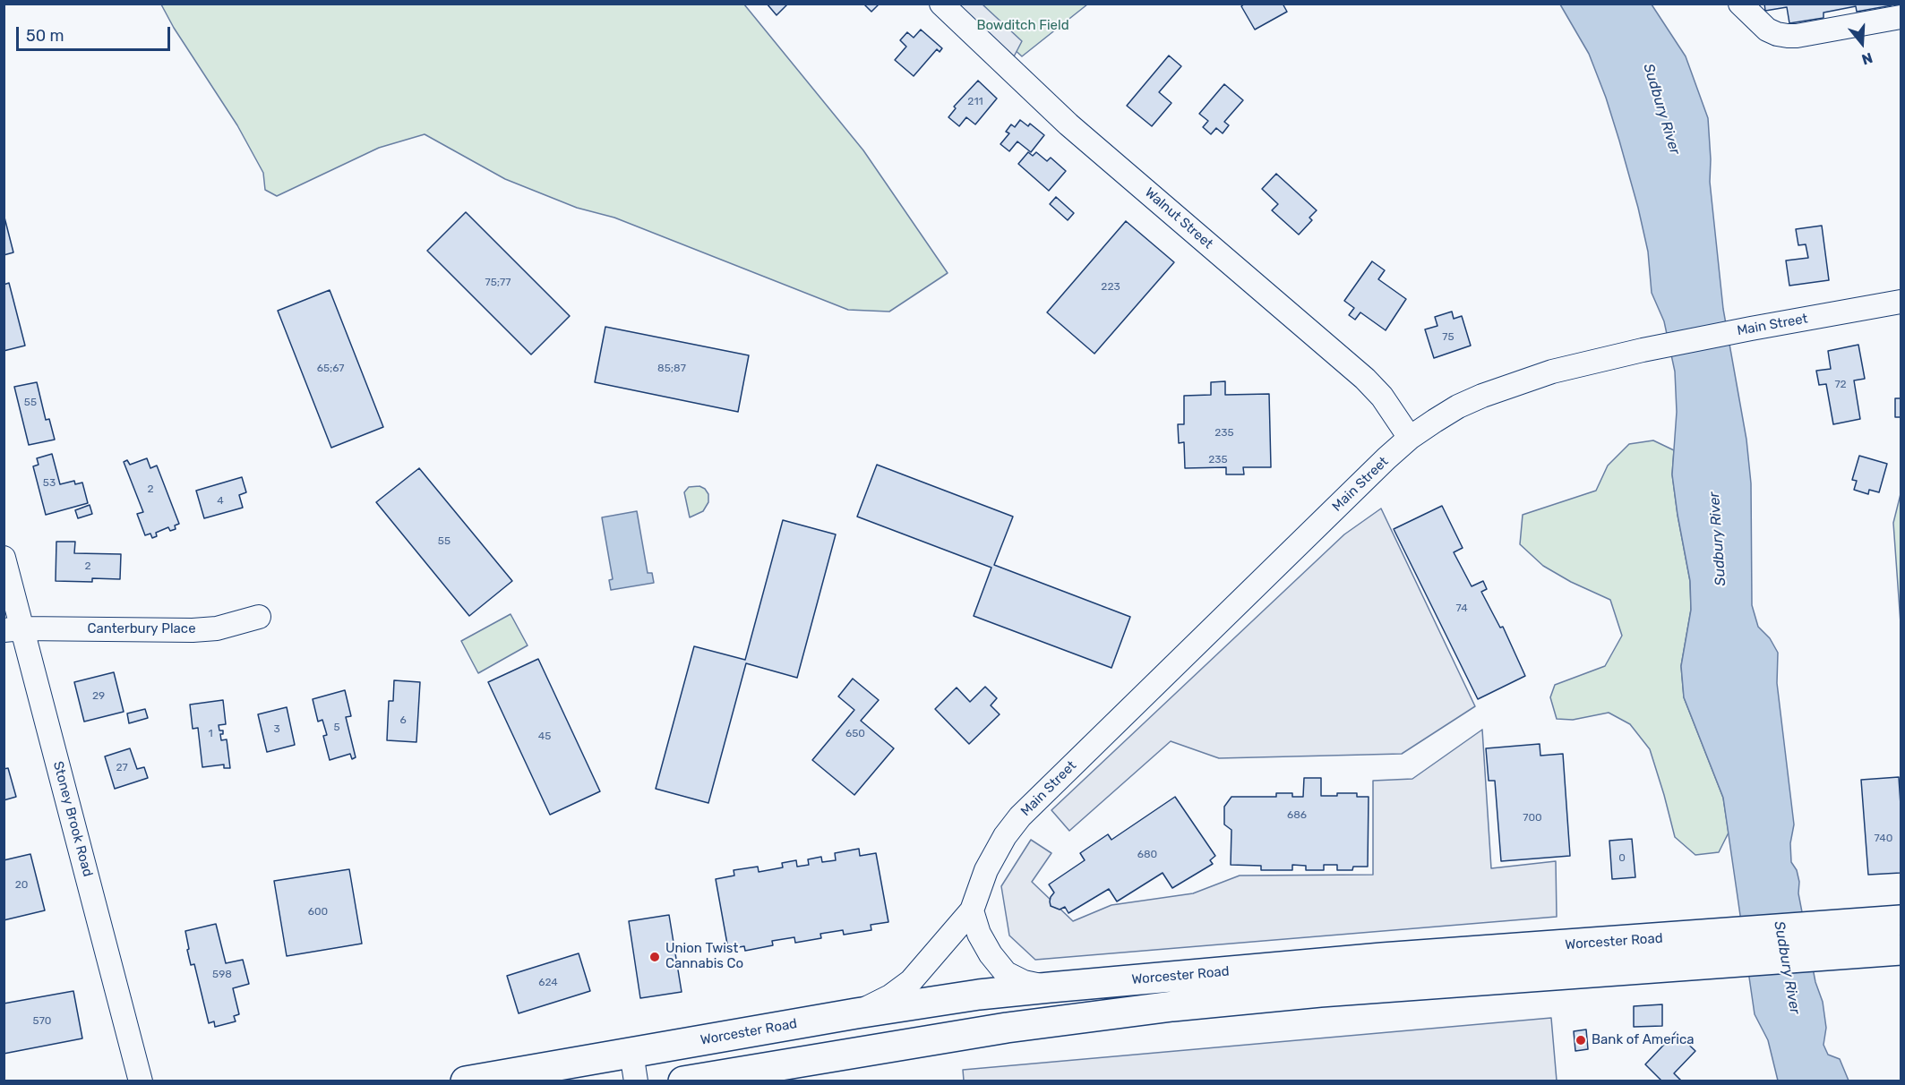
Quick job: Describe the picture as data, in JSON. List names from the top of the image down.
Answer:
{
  "streets": {
    "highway": ["Worcester Road"],
    "street": [
      "Walnut Street",
      "Main Street",
      "Canterbury Place",
      "Stoney Brook Road"
    ]
  },
  "crossings": [
    ["Walnut Street", "Main Street"],
    ["Main Street", "Worcester Road"],
    ["Canterbury Place", "Stoney Brook Road"]
  ],
  "water": ["Sudbury River"],
  "parks": ["Bowditch Field"],
  "places": ["Union Twist Cannabis Co", "Bank of America"],
  "house_numbers": [
    "211",
    "75;77",
    "223",
    "75",
    "65;67",
    "85;87",
    "72",
    "55",
    "235",
    "235",
    "53",
    "2",
    "4",
    "55",
    "2",
    "74",
    "29",
    "6",
    "5",
    "3",
    "1",
    "650",
    "45",
    "27",
    "686",
    "700",
    "740",
    "680",
    "0",
    "20",
    "600",
    "598",
    "624",
    "570"
  ],
  "scale_bar": "50 m",
  "north": "bottom"
}
